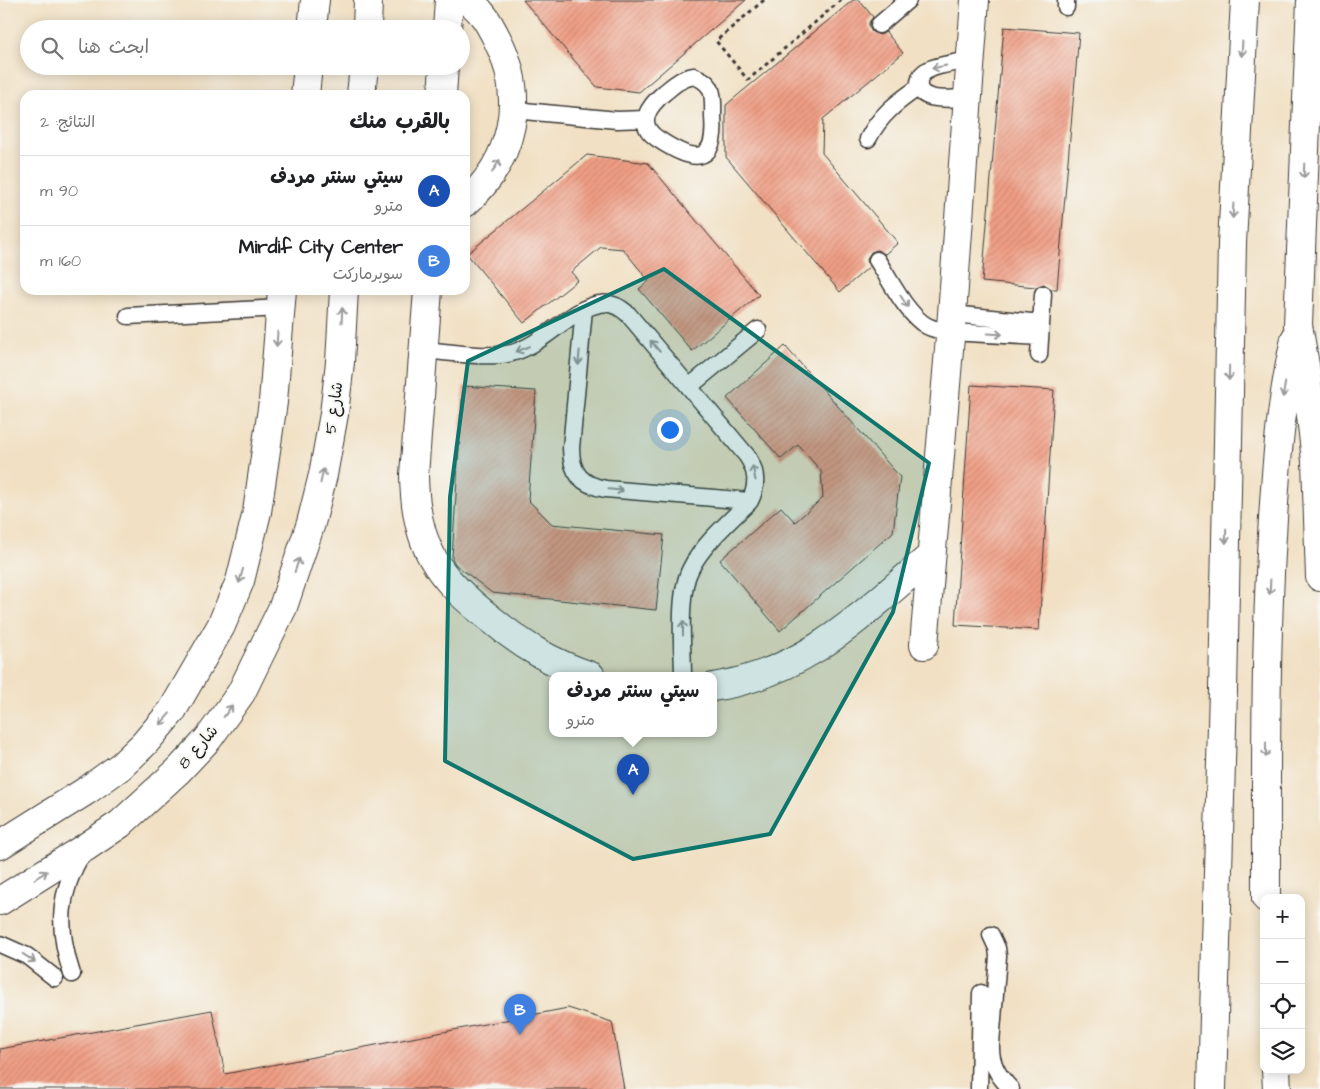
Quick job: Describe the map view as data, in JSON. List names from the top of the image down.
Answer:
{
  "streets": {
    "main road": ["شارع 5", "شارع 8"]
  },
  "crossings": [
    ["شارع 5", "شارع 8"]
  ],
  "one_way": ["شارع 5"],
  "page": {
    "search": "ابحث هنا",
    "heading": ["بالقرب منك", "النتائج: 2"],
    "list": [
      {
        "mark": "A",
        "name": "سيتي سنتر مردف",
        "note": "مترو",
        "value": "90 m"
      },
      {
        "mark": "B",
        "name": "Mirdif City Center",
        "note": "سوبرماركت",
        "value": "160 m"
      }
    ],
    "popup": ["سيتي سنتر مردف", "مترو"],
    "pins": ["A", "B"],
    "map_buttons": ["+", "−"]
  }
}
